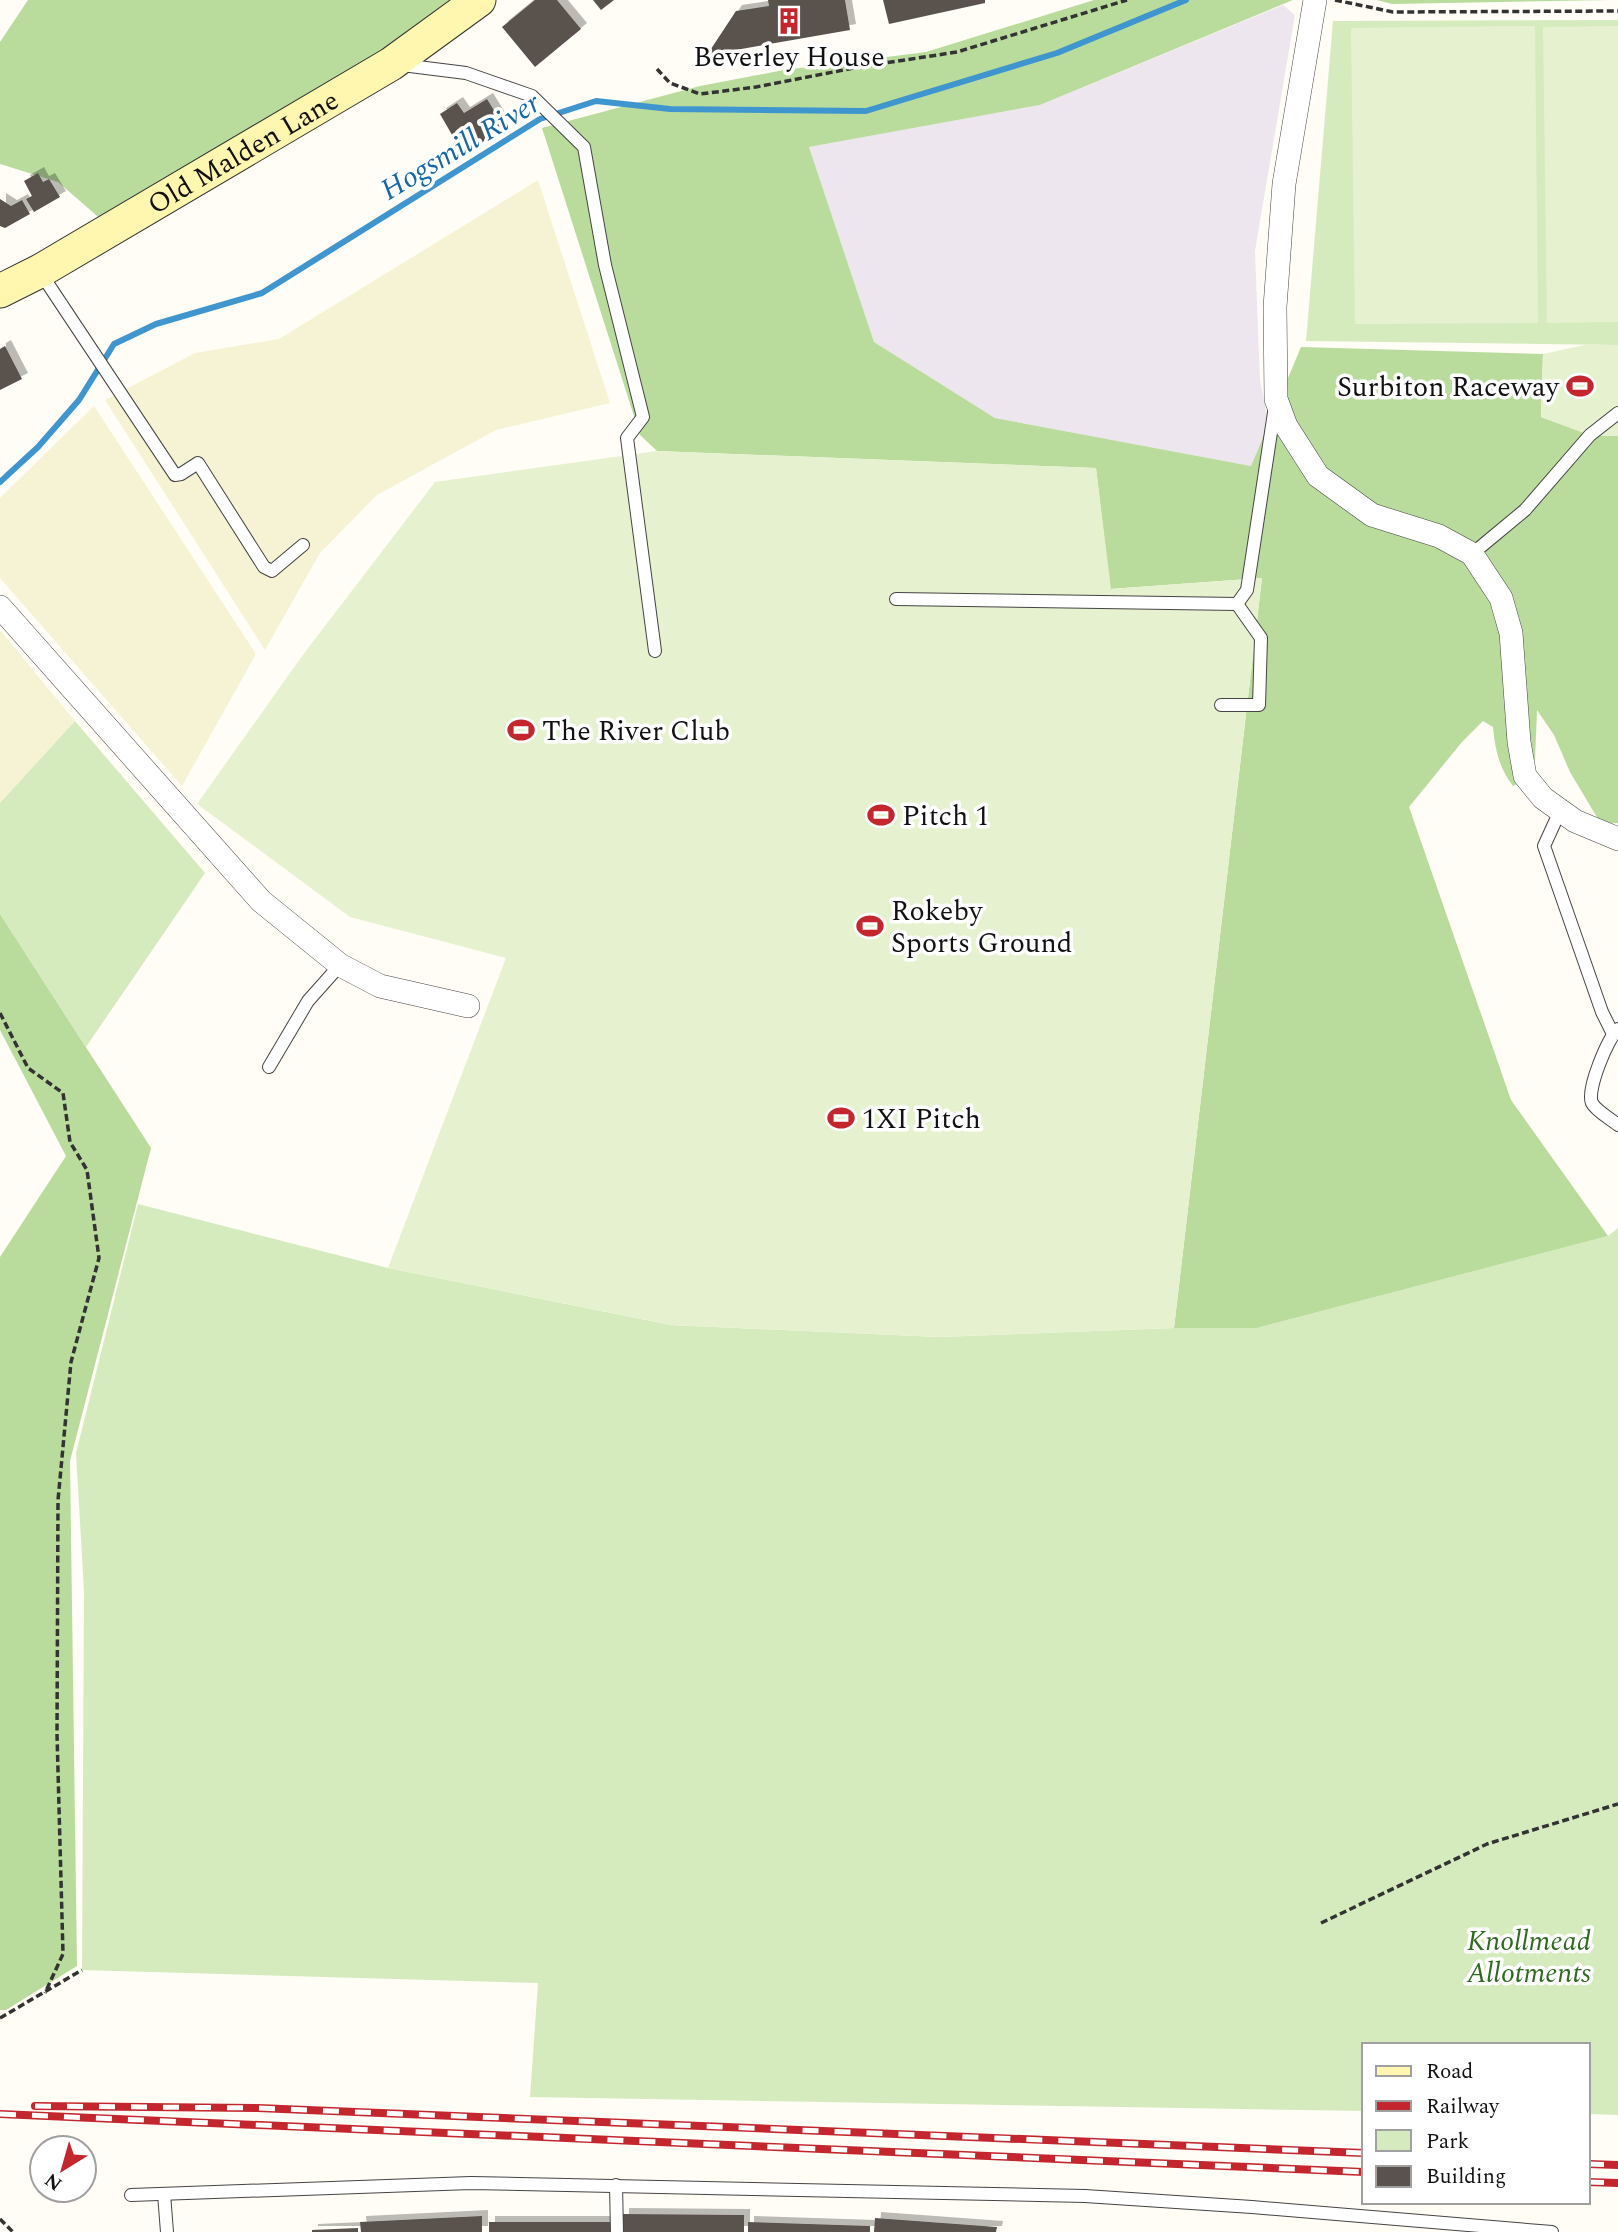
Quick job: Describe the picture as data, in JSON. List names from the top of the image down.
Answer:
{
  "streets": {
    "main road": ["Old Malden Lane"]
  },
  "water": ["Hogsmill River"],
  "parks": ["Knollmead Allotments"],
  "places": {
    "building": ["Beverley House"],
    "sports": [
      "Surbiton Raceway",
      "The River Club",
      "Pitch 1",
      "Rokeby Sports Ground",
      "1XI Pitch"
    ]
  },
  "legend": [
    "Road",
    "Railway",
    "Park",
    "Building"
  ],
  "north": "bottom left"
}
